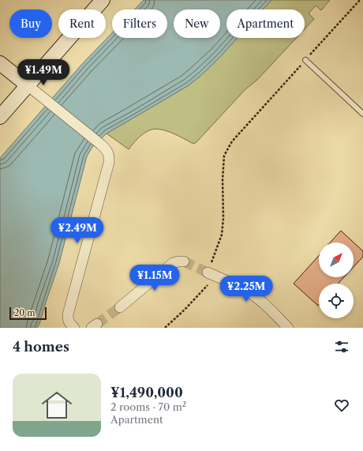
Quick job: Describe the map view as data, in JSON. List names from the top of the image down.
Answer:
{
  "scale_bar": "20 m",
  "north": "top right",
  "page": {
    "chip": [
      "Buy",
      "Rent",
      "Filters",
      "New",
      "Apartment"
    ],
    "price": [
      "¥1.49M",
      "¥2.49M",
      "¥1.15M",
      "¥2.25M"
    ],
    "scale": "20 m",
    "heading": "4 homes",
    "list": [
      {
        "name": "¥1,490,000",
        "note": "2 rooms · 70 m² · Apartment"
      }
    ]
  }
}
